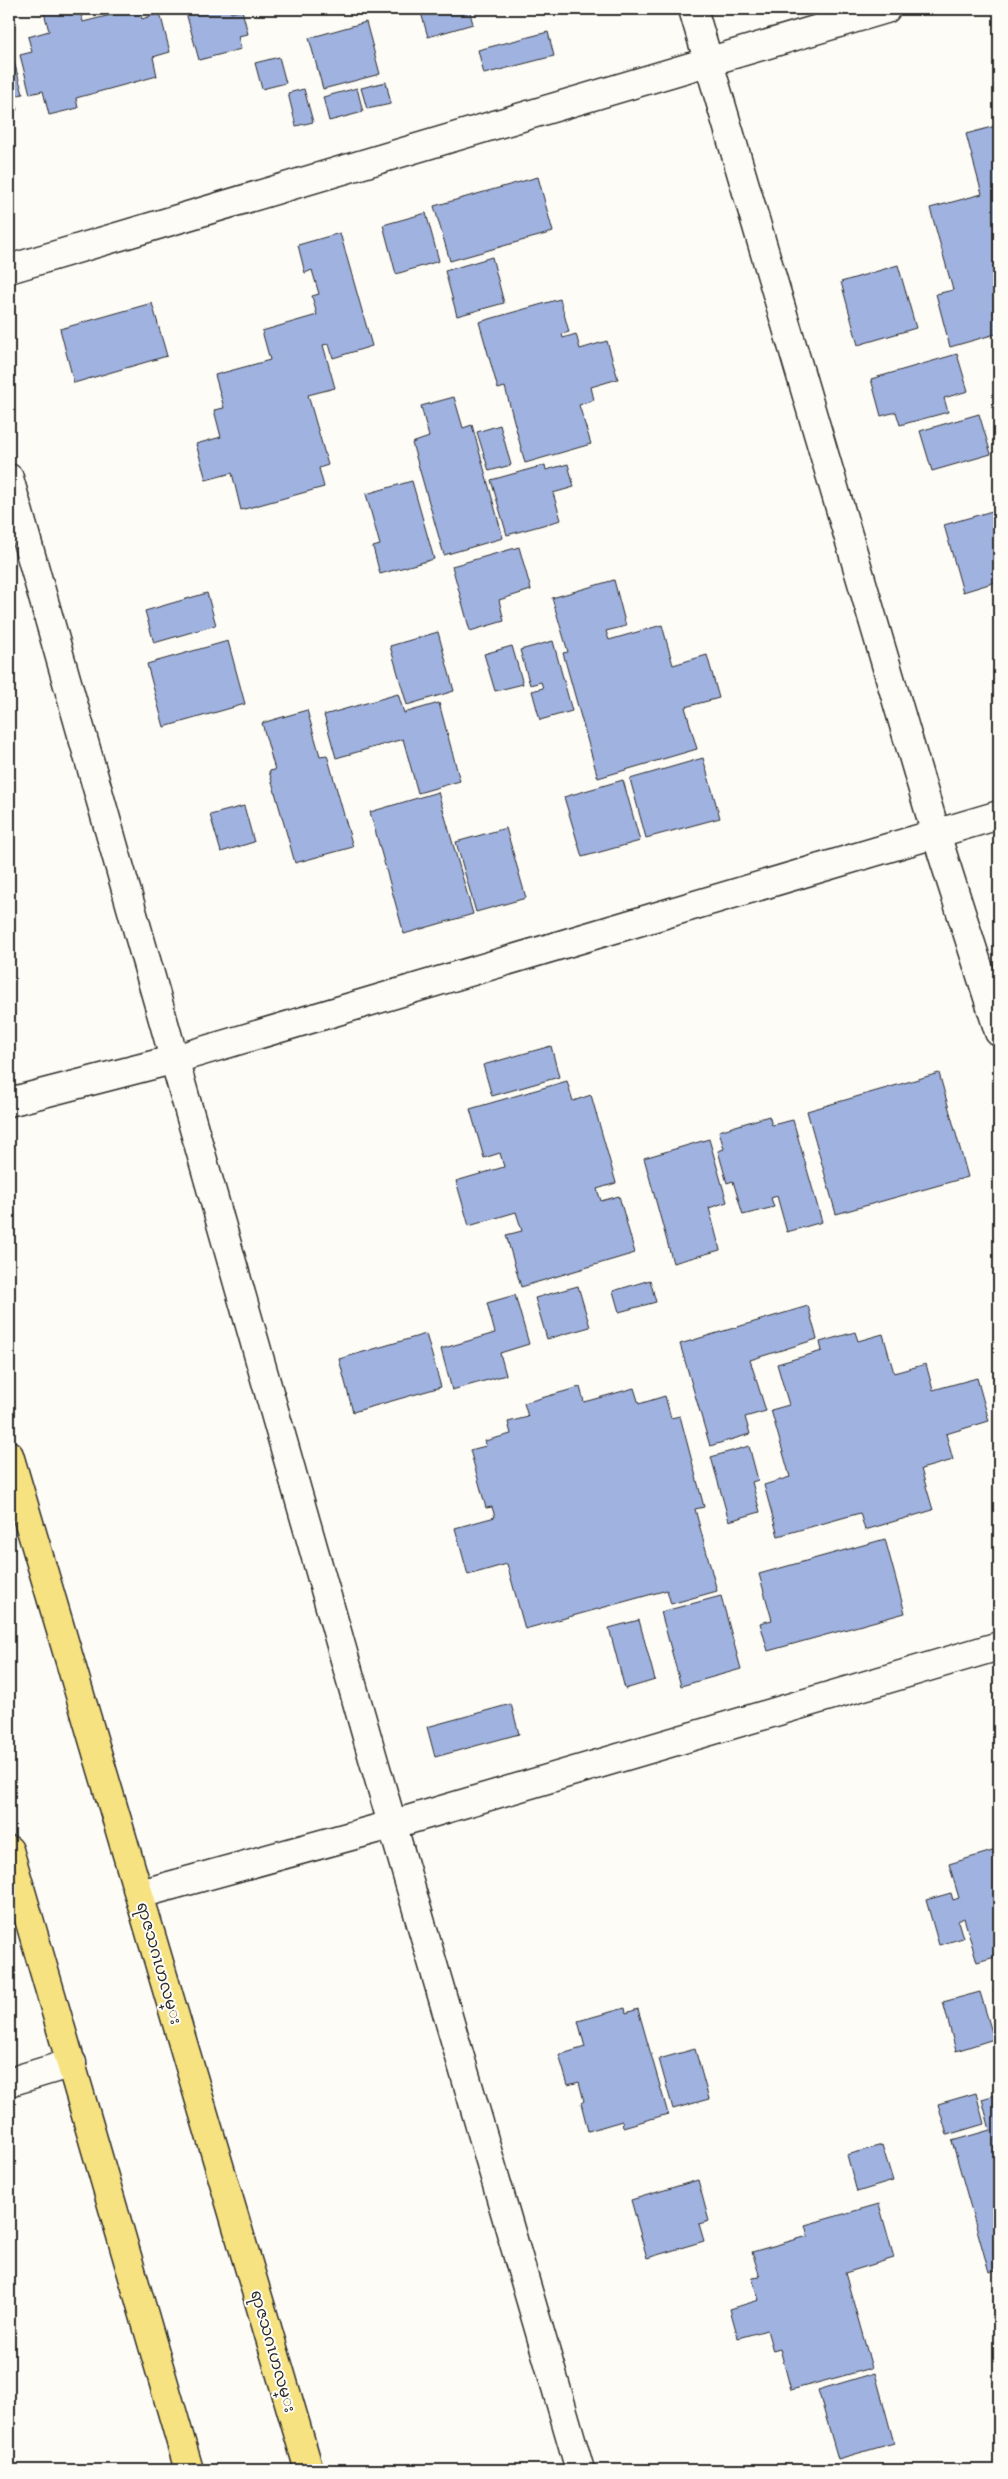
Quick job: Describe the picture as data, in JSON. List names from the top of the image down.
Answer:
{
  "streets": {
    "main road": ["ရာဇသဂၤဟလမ္း"]
  }
}
